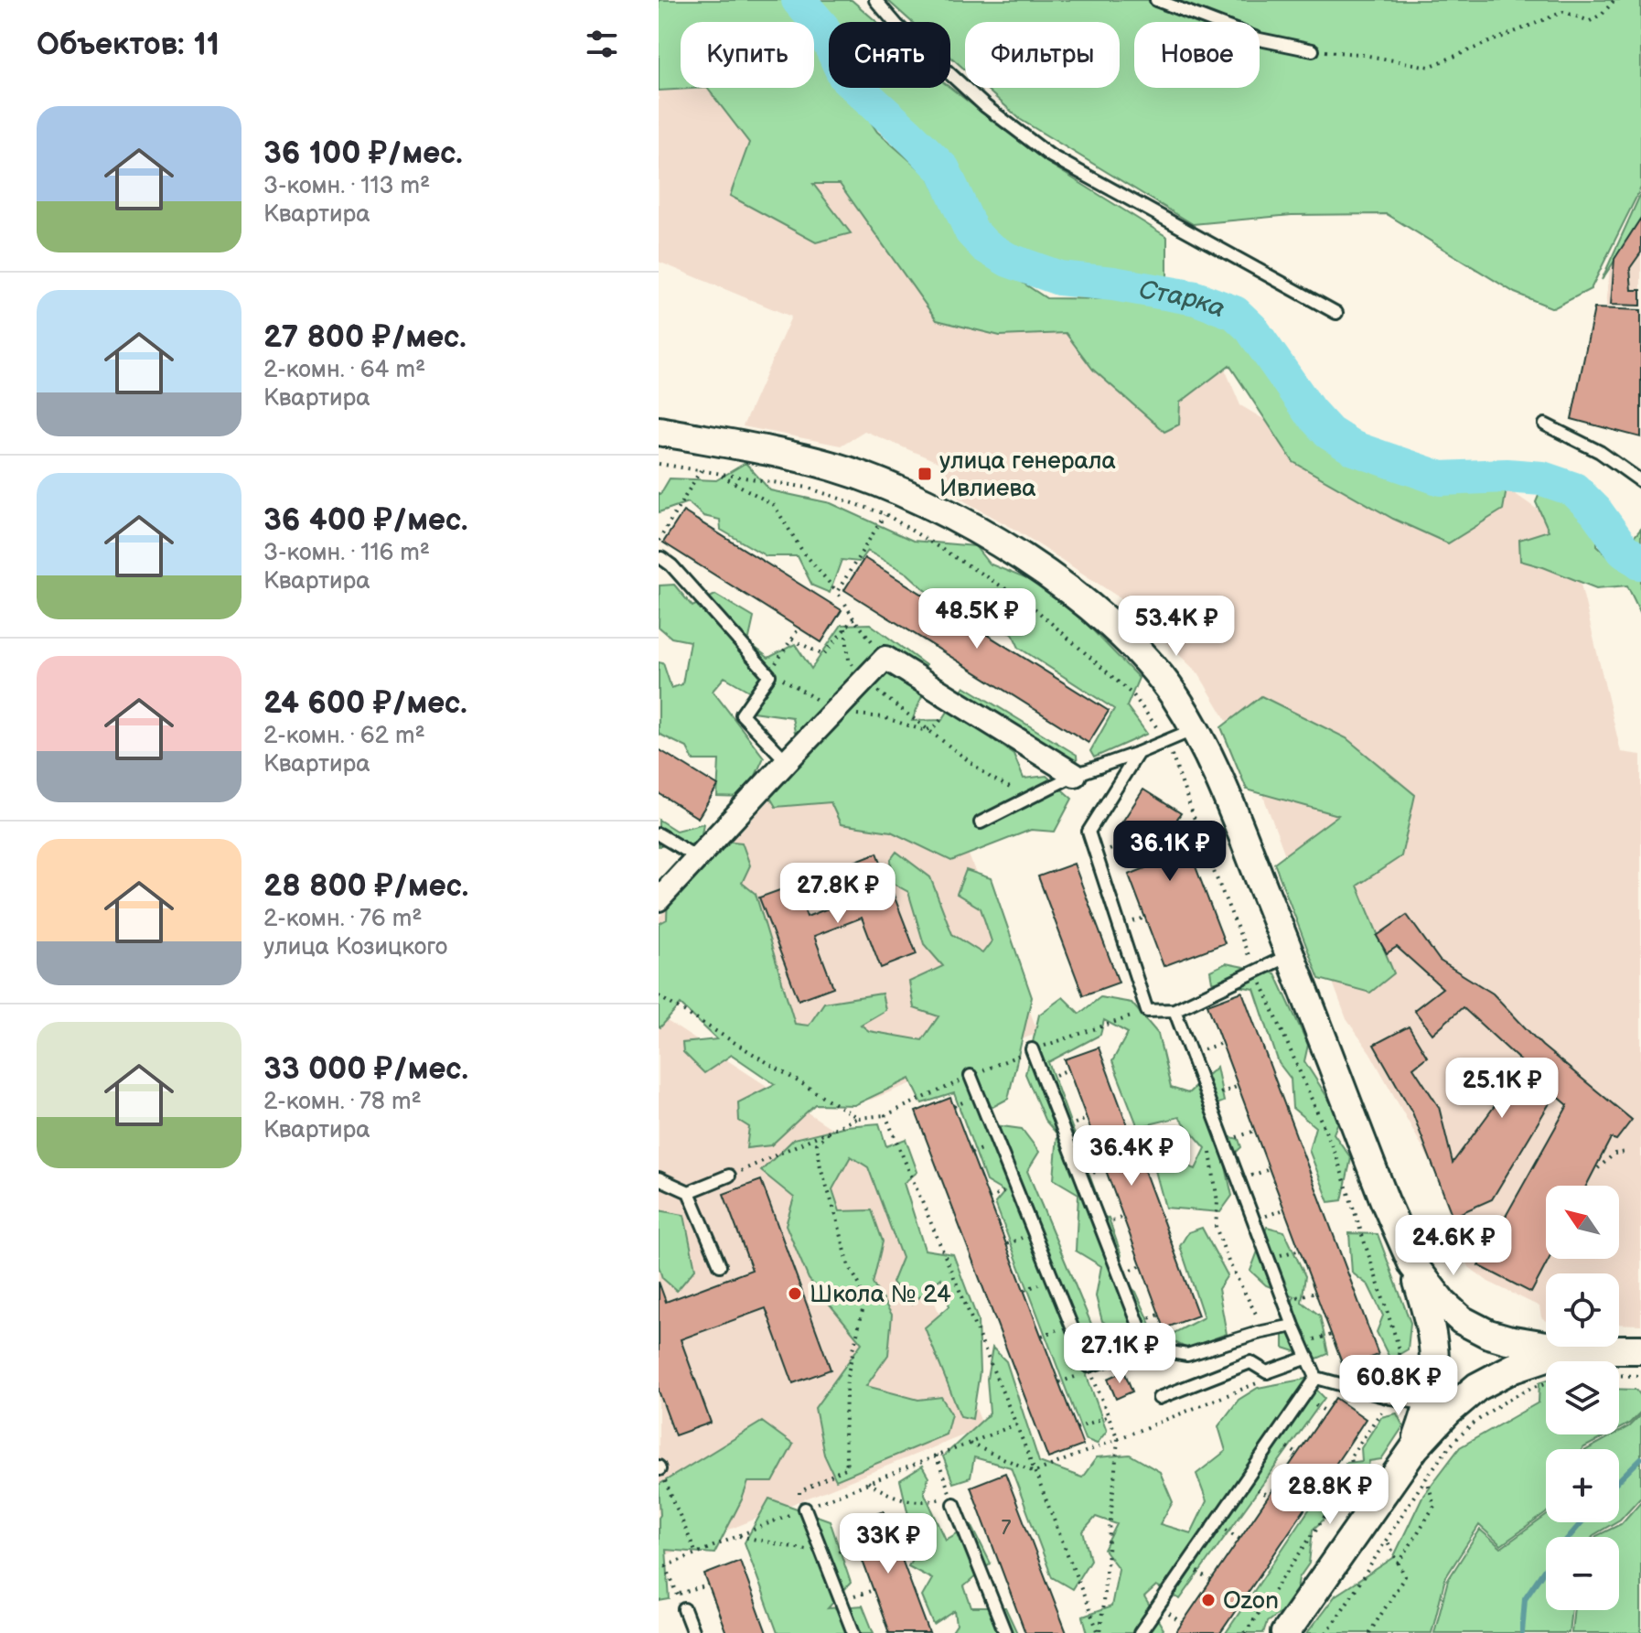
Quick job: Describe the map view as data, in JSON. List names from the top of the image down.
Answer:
{
  "water": ["Старка"],
  "places": {
    "transit": ["улица генерала Ивлиева"],
    "other": ["Школа № 24", "Ozon"]
  },
  "house_numbers": ["7"],
  "north": "top left",
  "page": {
    "heading": "Объектов: 11",
    "chip": [
      "Купить",
      "Снять",
      "Фильтры",
      "Новое"
    ],
    "list": [
      {
        "name": "36 100 ₽/мес.",
        "note": "3-комн. · 113 m² · Квартира"
      },
      {
        "name": "27 800 ₽/мес.",
        "note": "2-комн. · 64 m² · Квартира"
      },
      {
        "name": "36 400 ₽/мес.",
        "note": "3-комн. · 116 m² · Квартира"
      },
      {
        "name": "24 600 ₽/мес.",
        "note": "2-комн. · 62 m² · Квартира"
      },
      {
        "name": "28 800 ₽/мес.",
        "note": "2-комн. · 76 m² · улица Козицкого"
      },
      {
        "name": "33 000 ₽/мес.",
        "note": "2-комн. · 78 m² · Квартира"
      }
    ],
    "price": [
      "48.5K ₽",
      "53.4K ₽",
      "36.1K ₽",
      "27.8K ₽",
      "25.1K ₽",
      "36.4K ₽",
      "24.6K ₽",
      "27.1K ₽",
      "60.8K ₽",
      "28.8K ₽",
      "33K ₽"
    ],
    "map_buttons": ["+", "−"]
  }
}
